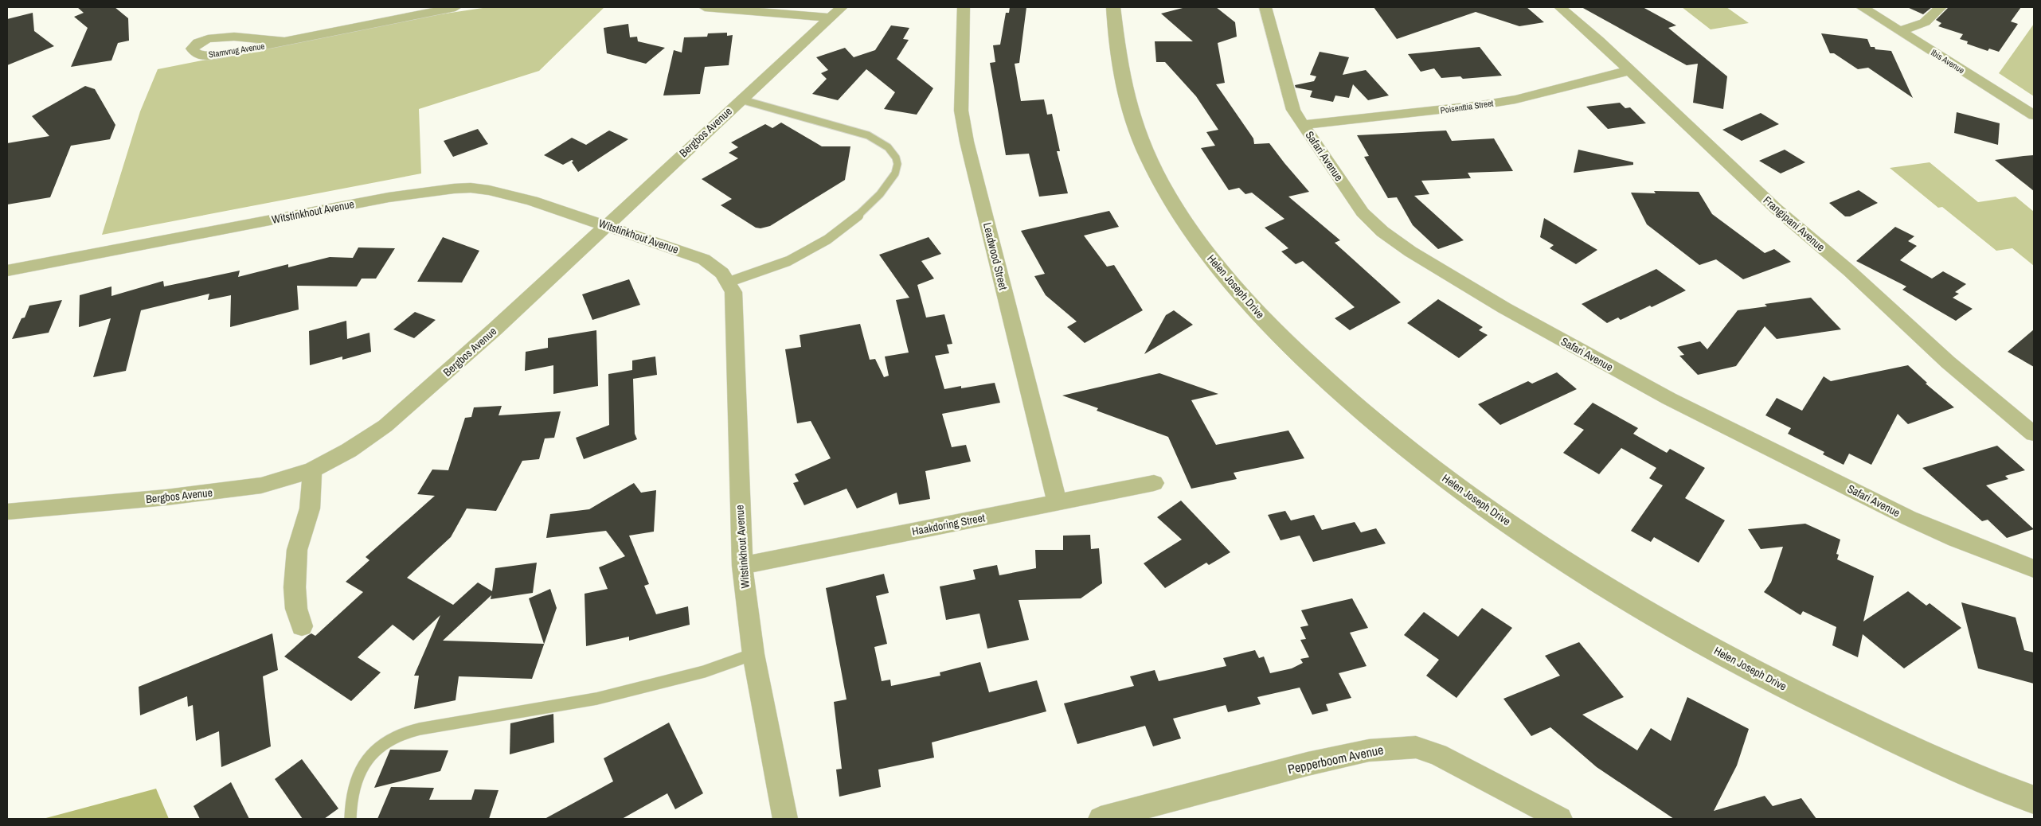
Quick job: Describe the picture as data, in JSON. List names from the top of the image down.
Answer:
{
  "streets": {
    "street": [
      "Stamvrug Avenue",
      "Ibis Avenue",
      "Poisenttia Street",
      "Bergbos Avenue",
      "Safari Avenue",
      "Witstinkhout Avenue",
      "Frangipani Avenue",
      "Leadwood Street",
      "Helen Joseph Drive",
      "Haakdoring Street",
      "Pepperboom Avenue"
    ]
  },
  "crossings": [
    ["Poisenttia Street", "Safari Avenue"],
    ["Poisenttia Street", "Frangipani Avenue"],
    ["Bergbos Avenue", "Witstinkhout Avenue"],
    ["Witstinkhout Avenue", "Haakdoring Street"],
    ["Leadwood Street", "Haakdoring Street"]
  ]
}
